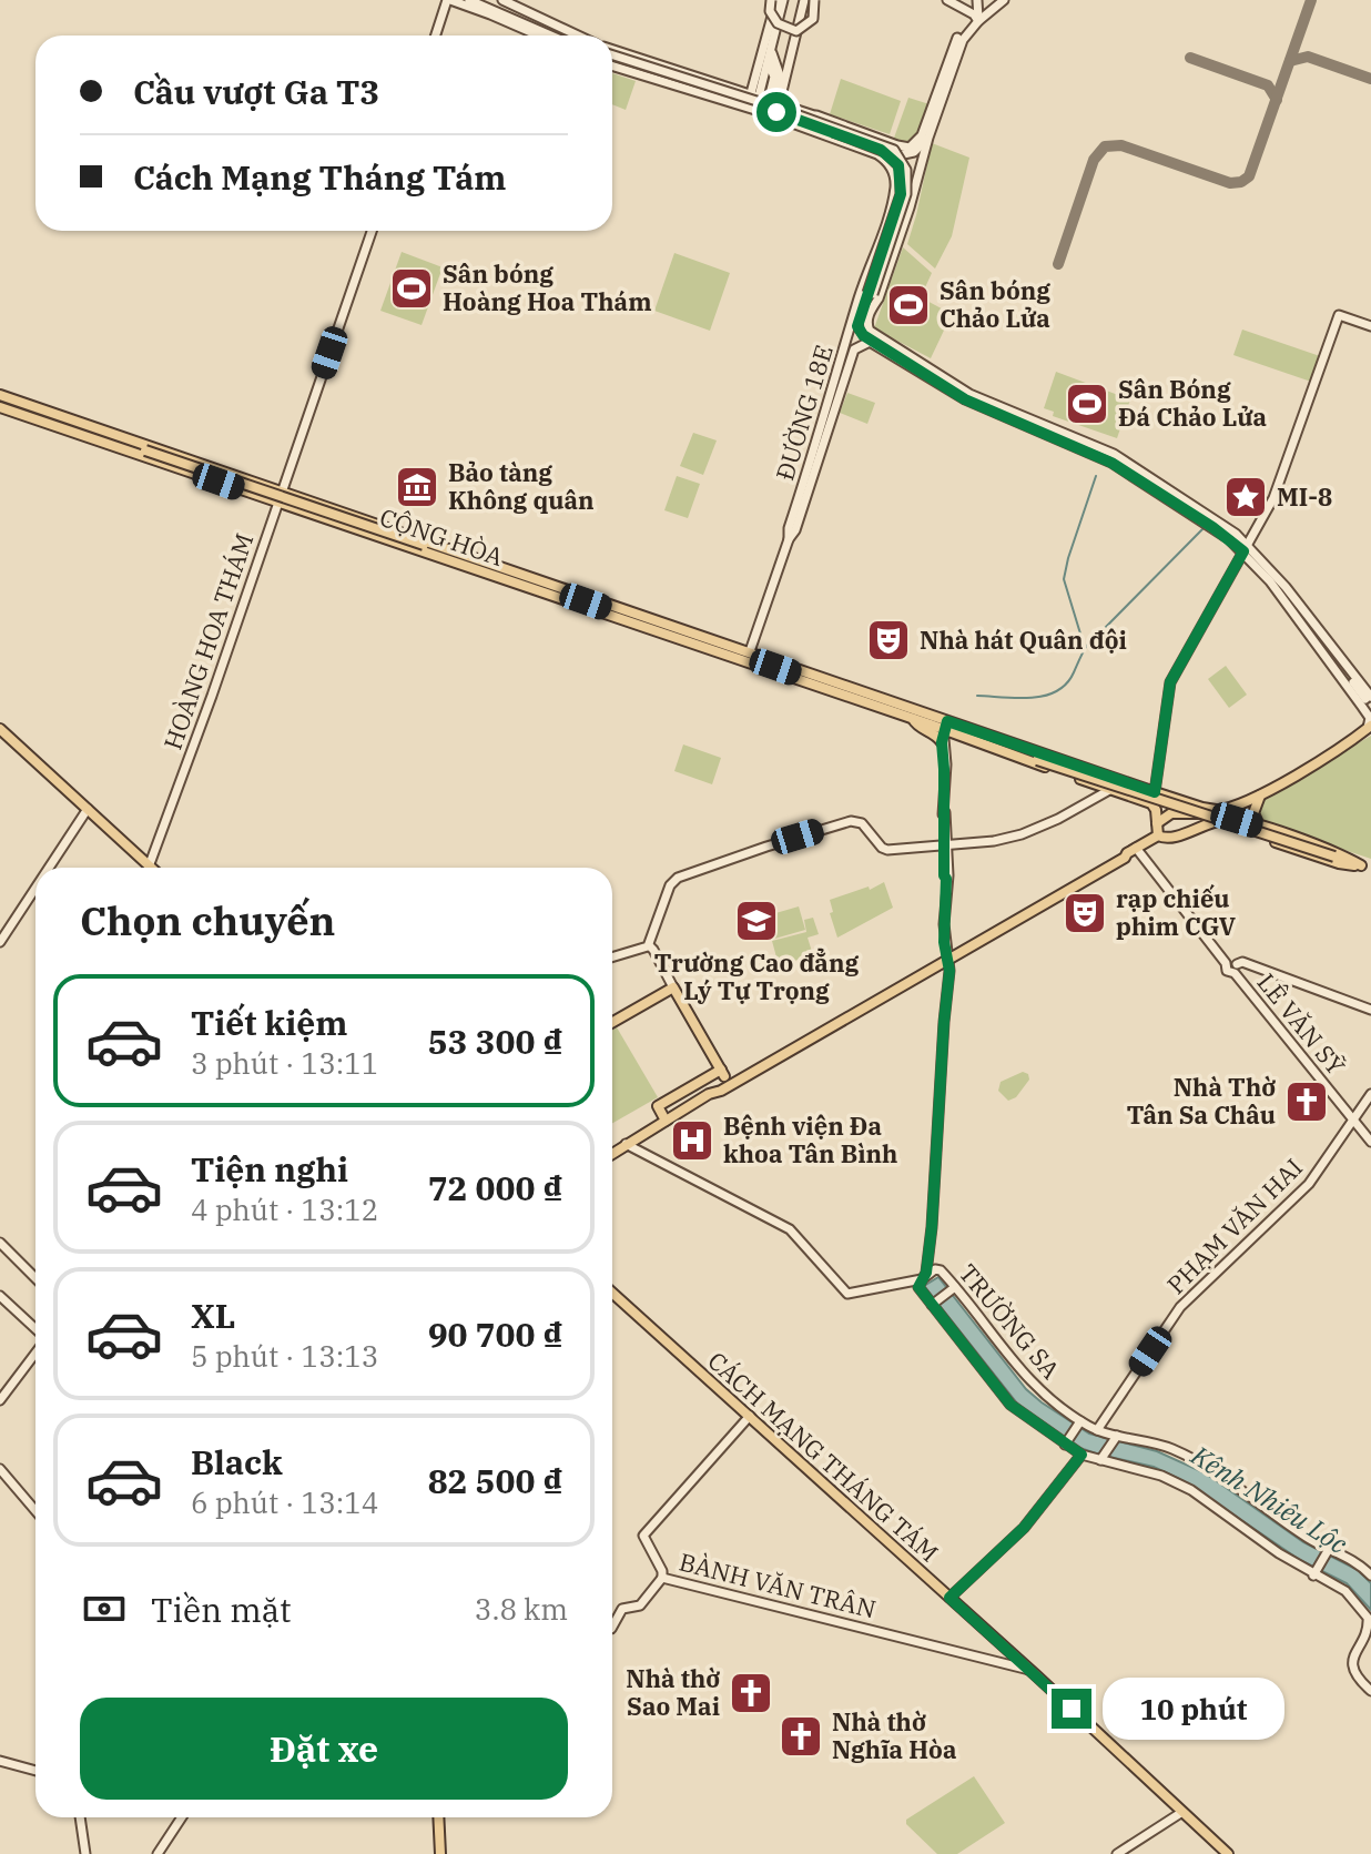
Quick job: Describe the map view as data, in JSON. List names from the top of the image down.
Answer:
{
  "streets": {
    "main road": ["CỘNG HÒA", "CÁCH MẠNG THÁNG TÁM"],
    "street": [
      "ĐƯỜNG 18E",
      "HOÀNG HOA THÁM",
      "LÊ VĂN SỸ",
      "PHẠM VĂN HAI",
      "TRƯỜNG SA",
      "BÀNH VĂN TRÂN"
    ]
  },
  "crossings": [
    ["ĐƯỜNG 18E", "CỘNG HÒA"],
    ["CỘNG HÒA", "HOÀNG HOA THÁM"],
    ["LÊ VĂN SỸ", "PHẠM VĂN HAI"],
    ["PHẠM VĂN HAI", "TRƯỜNG SA"],
    ["CÁCH MẠNG THÁNG TÁM", "BÀNH VĂN TRÂN"]
  ],
  "water": ["Kênh Nhiêu Lộc"],
  "places": {
    "sports": ["Sân bóng Hoàng Hoa Thám", "Sân bóng Chảo Lửa", "Sân Bóng Đá Chảo Lửa"],
    "museum": ["Bảo tàng Không quân"],
    "place": ["MI-8"],
    "theatre": ["Nhà hát Quân đội", "rạp chiếu phim CGV"],
    "school or university": ["Trường Cao đẳng Lý Tự Trọng"],
    "church": ["Nhà Thờ Tân Sa Châu", "Nhà thờ Sao Mai", "Nhà thờ Nghĩa Hòa"],
    "hospital": ["Bệnh viện Đa khoa Tân Bình"]
  },
  "page": {
    "banner": ["Cầu vượt Ga T3", "Cách Mạng Tháng Tám"],
    "heading": "Chọn chuyến",
    "list": [
      {
        "name": "Tiết kiệm",
        "note": "3 phút · 13:11",
        "value": "53 300 ₫"
      },
      {
        "name": "Tiện nghi",
        "note": "4 phút · 13:12",
        "value": "72 000 ₫"
      },
      {
        "name": "XL",
        "note": "5 phút · 13:13",
        "value": "90 700 ₫"
      },
      {
        "name": "Black",
        "note": "6 phút · 13:14",
        "value": "82 500 ₫"
      }
    ],
    "pay": ["Tiền mặt", "3.8 km"],
    "bubble": "10 phút",
    "buttons": "Đặt xe"
  }
}
